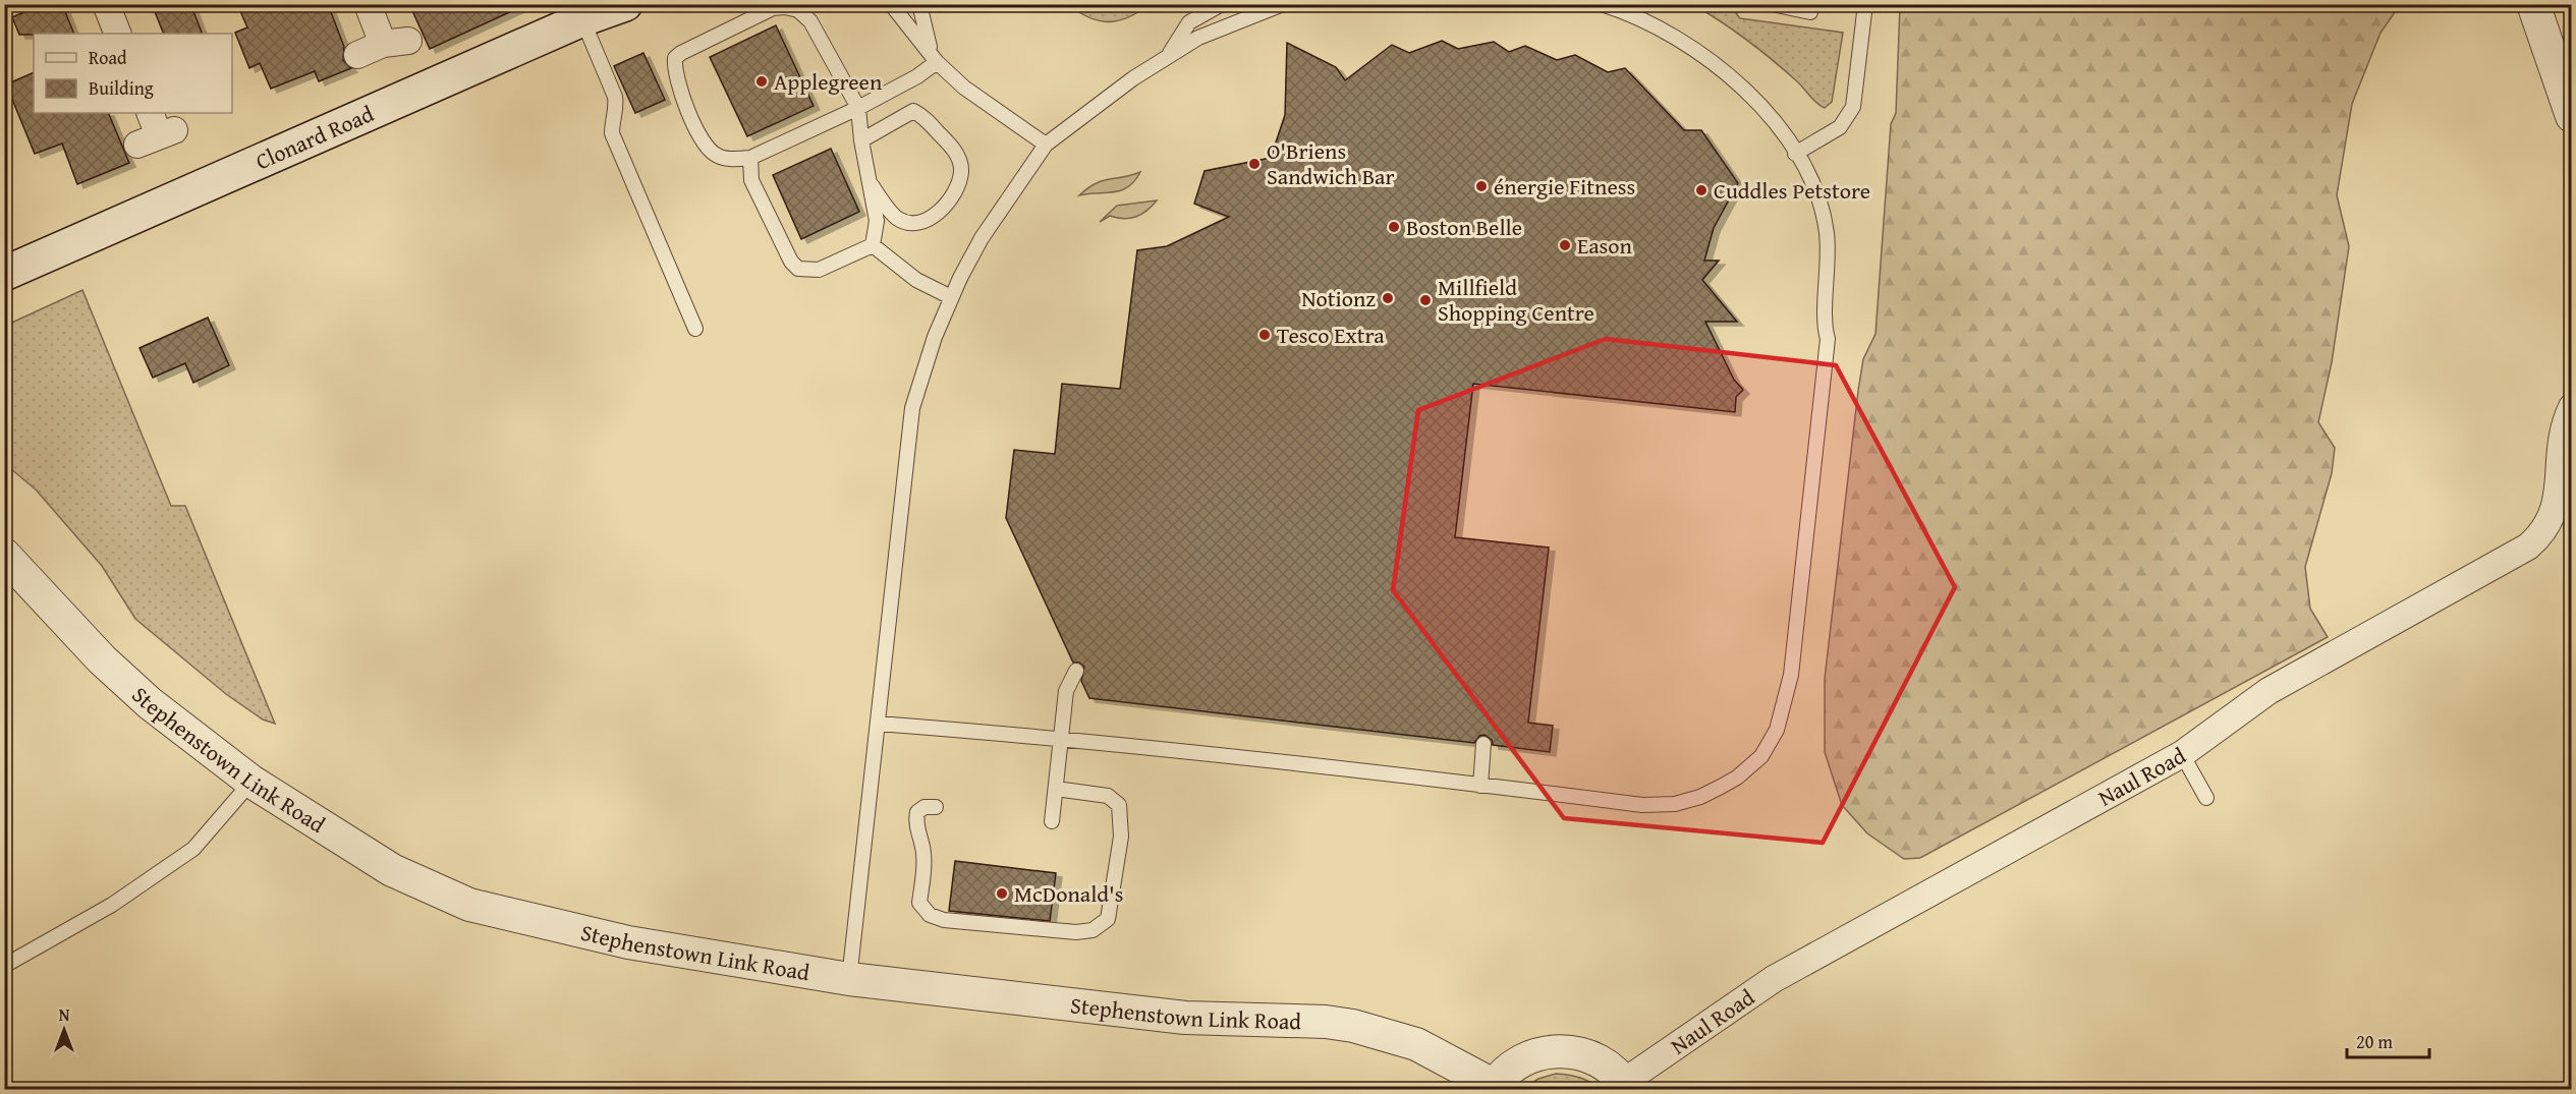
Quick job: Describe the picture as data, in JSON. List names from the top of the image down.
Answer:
{
  "streets": {
    "main road": ["Clonard Road"],
    "street": ["Stephenstown Link Road", "Naul Road"]
  },
  "places": [
    "Applegreen",
    "O'Briens Sandwich Bar",
    "énergie Fitness",
    "Cuddles Petstore",
    "Boston Belle",
    "Eason",
    "Notionz",
    "Millfield Shopping Centre",
    "Tesco Extra",
    "McDonald's"
  ],
  "legend": ["Road", "Building"],
  "scale_bar": "20 m",
  "north": "top"
}
